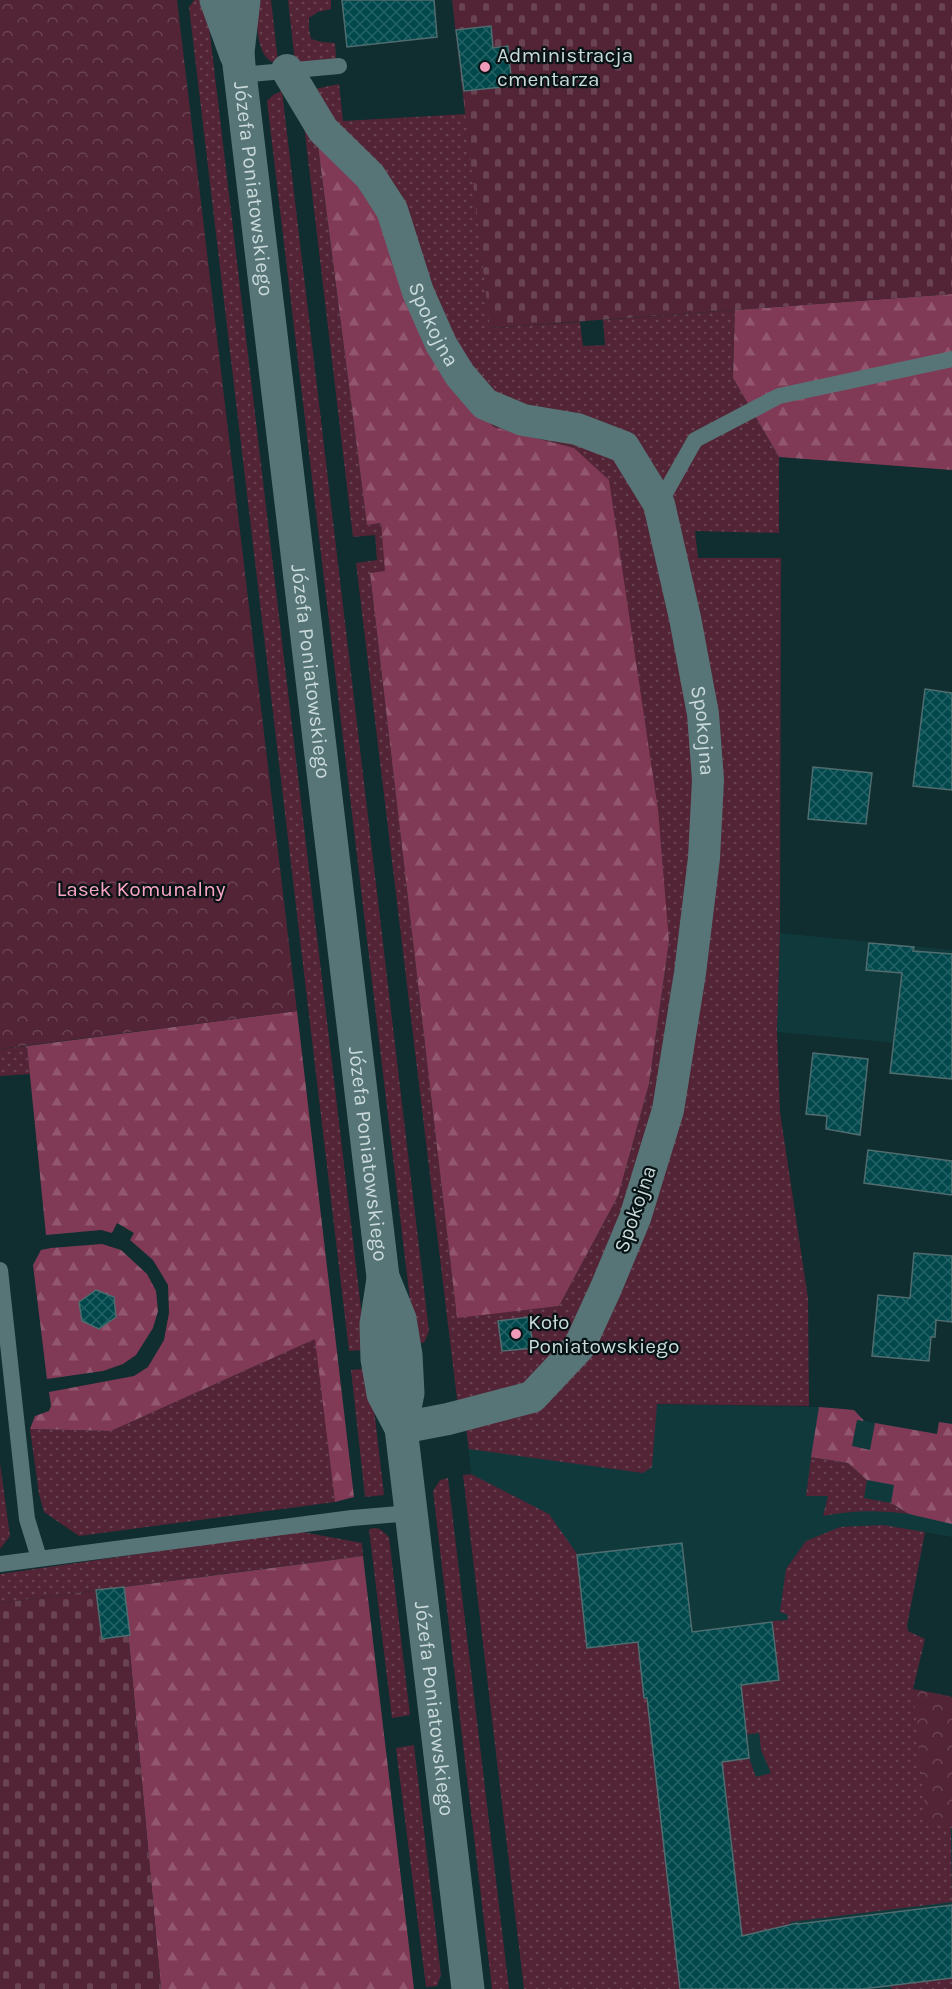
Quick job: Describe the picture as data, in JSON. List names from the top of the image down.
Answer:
{
  "streets": {
    "street": ["Józefa Poniatowskiego", "Spokojna"]
  },
  "crossings": [
    ["Józefa Poniatowskiego", "Spokojna"]
  ],
  "parks": ["Lasek Komunalny"],
  "places": ["Administracja cmentarza", "Koło Poniatowskiego"]
}
